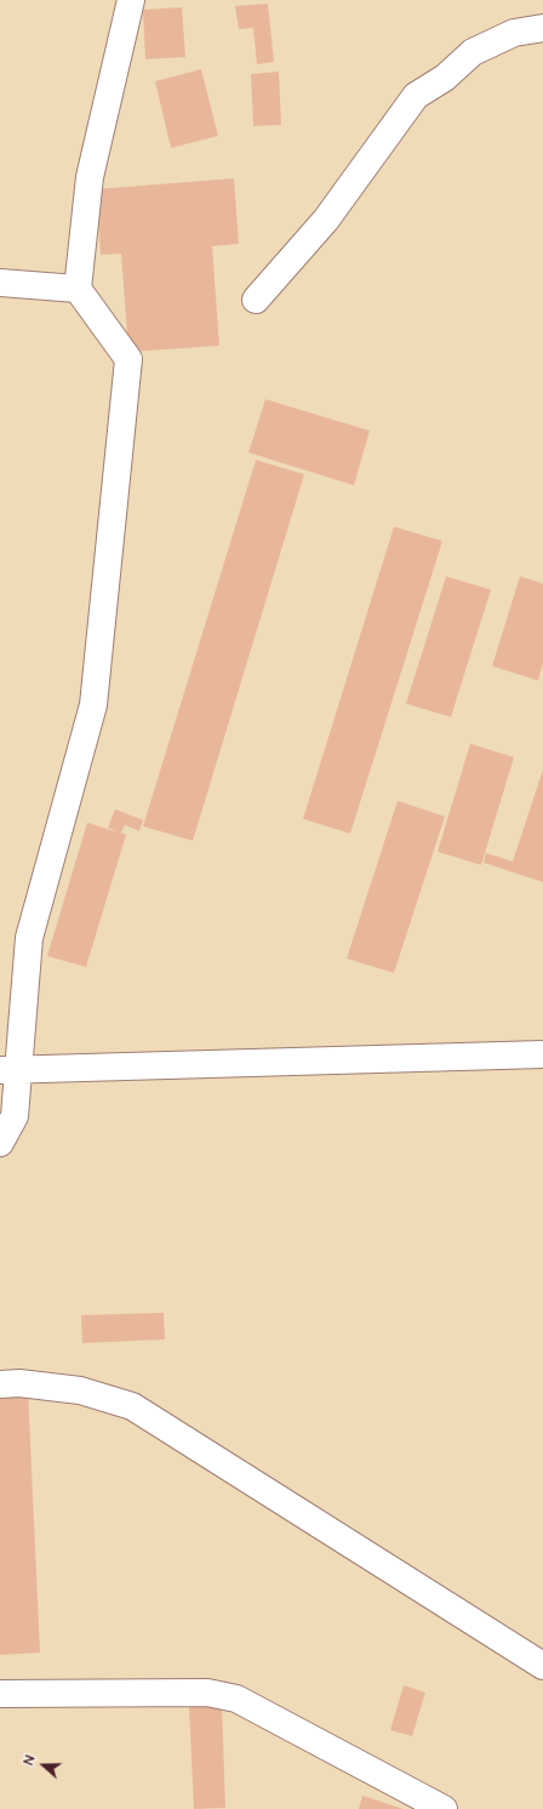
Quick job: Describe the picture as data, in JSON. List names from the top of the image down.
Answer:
{
  "north": "left"
}
